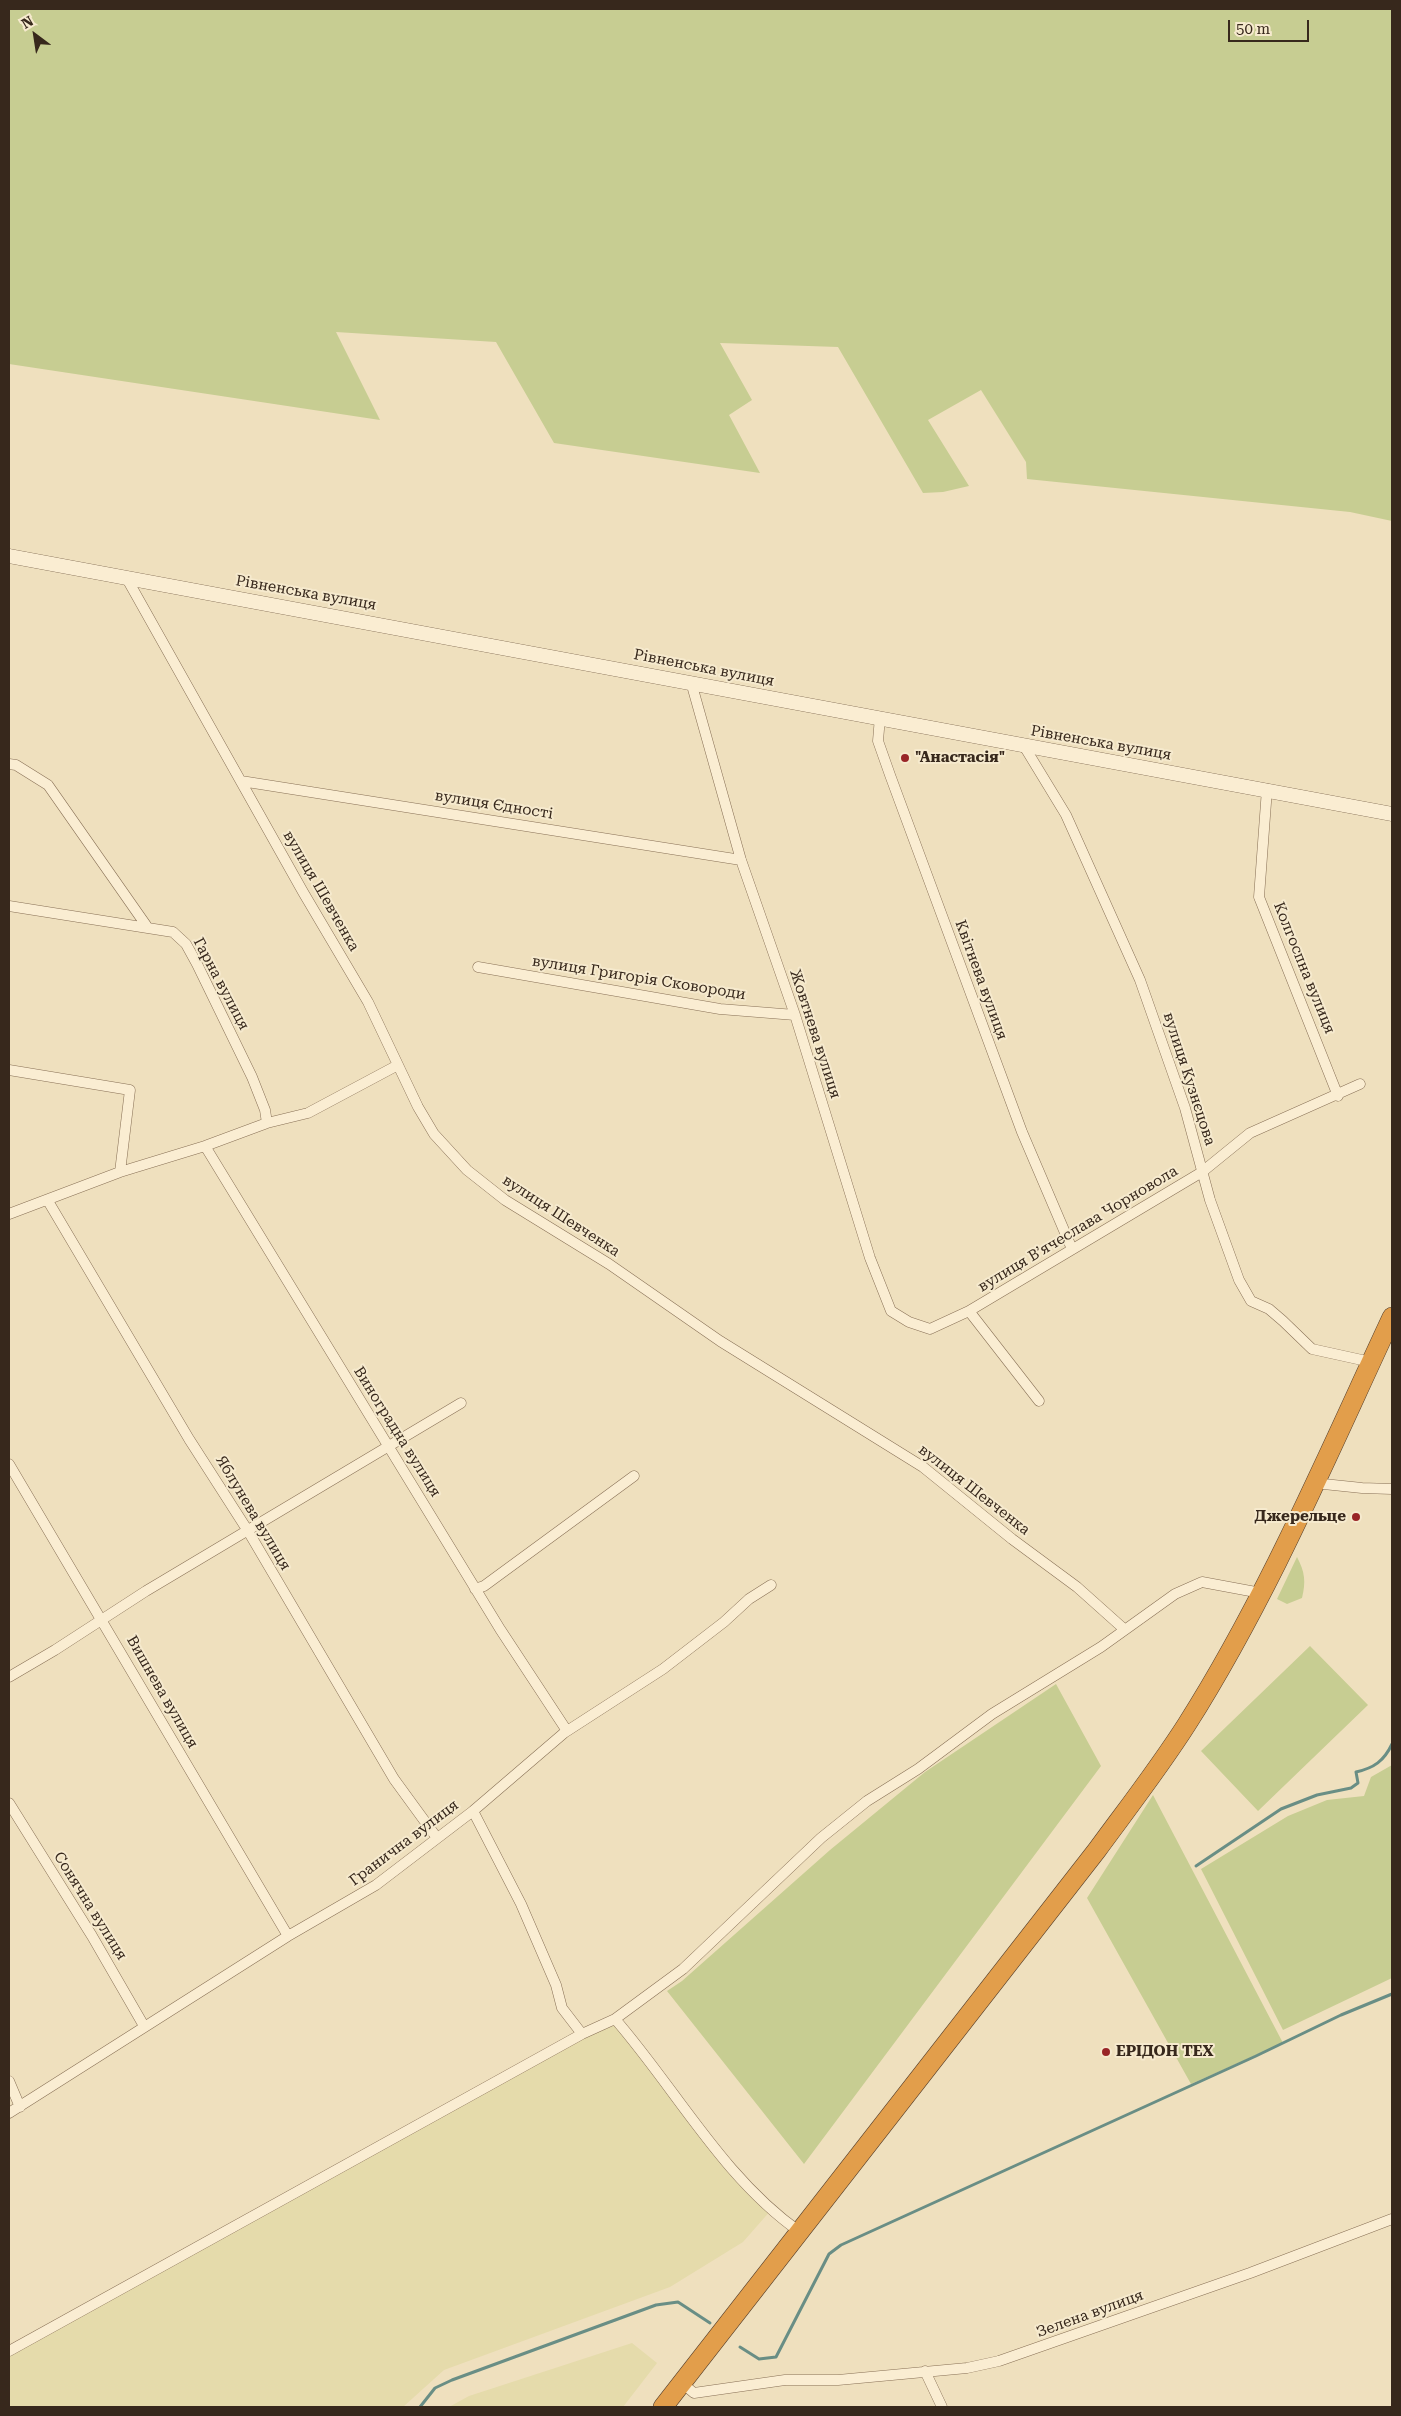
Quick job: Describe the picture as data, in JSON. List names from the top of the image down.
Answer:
{
  "streets": {
    "main road": ["Рівненська вулиця"],
    "street": [
      "вулиця Єдності",
      "вулиця Шевченка",
      "Колгоспна вулиця",
      "вулиця Григорія Сковороди",
      "Квітнева вулиця",
      "Гарна вулиця",
      "Жовтнева вулиця",
      "вулиця Кузнєцова",
      "вулиця Вʼячеслава Чорновола",
      "Виноградна вулиця",
      "Яблунева вулиця",
      "Вишнева вулиця",
      "Гранична вулиця",
      "Сонячна вулиця",
      "Зелена вулиця"
    ]
  },
  "crossings": [
    ["Рівненська вулиця", "вулиця Шевченка"],
    ["Рівненська вулиця", "Колгоспна вулиця"],
    ["Рівненська вулиця", "Квітнева вулиця"],
    ["Рівненська вулиця", "Жовтнева вулиця"],
    ["Рівненська вулиця", "вулиця Кузнєцова"],
    ["вулиця Єдності", "вулиця Шевченка"],
    ["вулиця Єдності", "Жовтнева вулиця"],
    ["Колгоспна вулиця", "вулиця Вʼячеслава Чорновола"],
    ["вулиця Григорія Сковороди", "Жовтнева вулиця"],
    ["Квітнева вулиця", "вулиця Вʼячеслава Чорновола"],
    ["Жовтнева вулиця", "вулиця Вʼячеслава Чорновола"],
    ["вулиця Кузнєцова", "вулиця Вʼячеслава Чорновола"],
    ["Виноградна вулиця", "Гранична вулиця"],
    ["Яблунева вулиця", "Гранична вулиця"],
    ["Вишнева вулиця", "Гранична вулиця"],
    ["Гранична вулиця", "Сонячна вулиця"]
  ],
  "places": ["\"Анастасія\"", "Джерельце", "ЕРІДОН ТЕХ"],
  "scale_bar": "50 m",
  "north": "top left"
}
